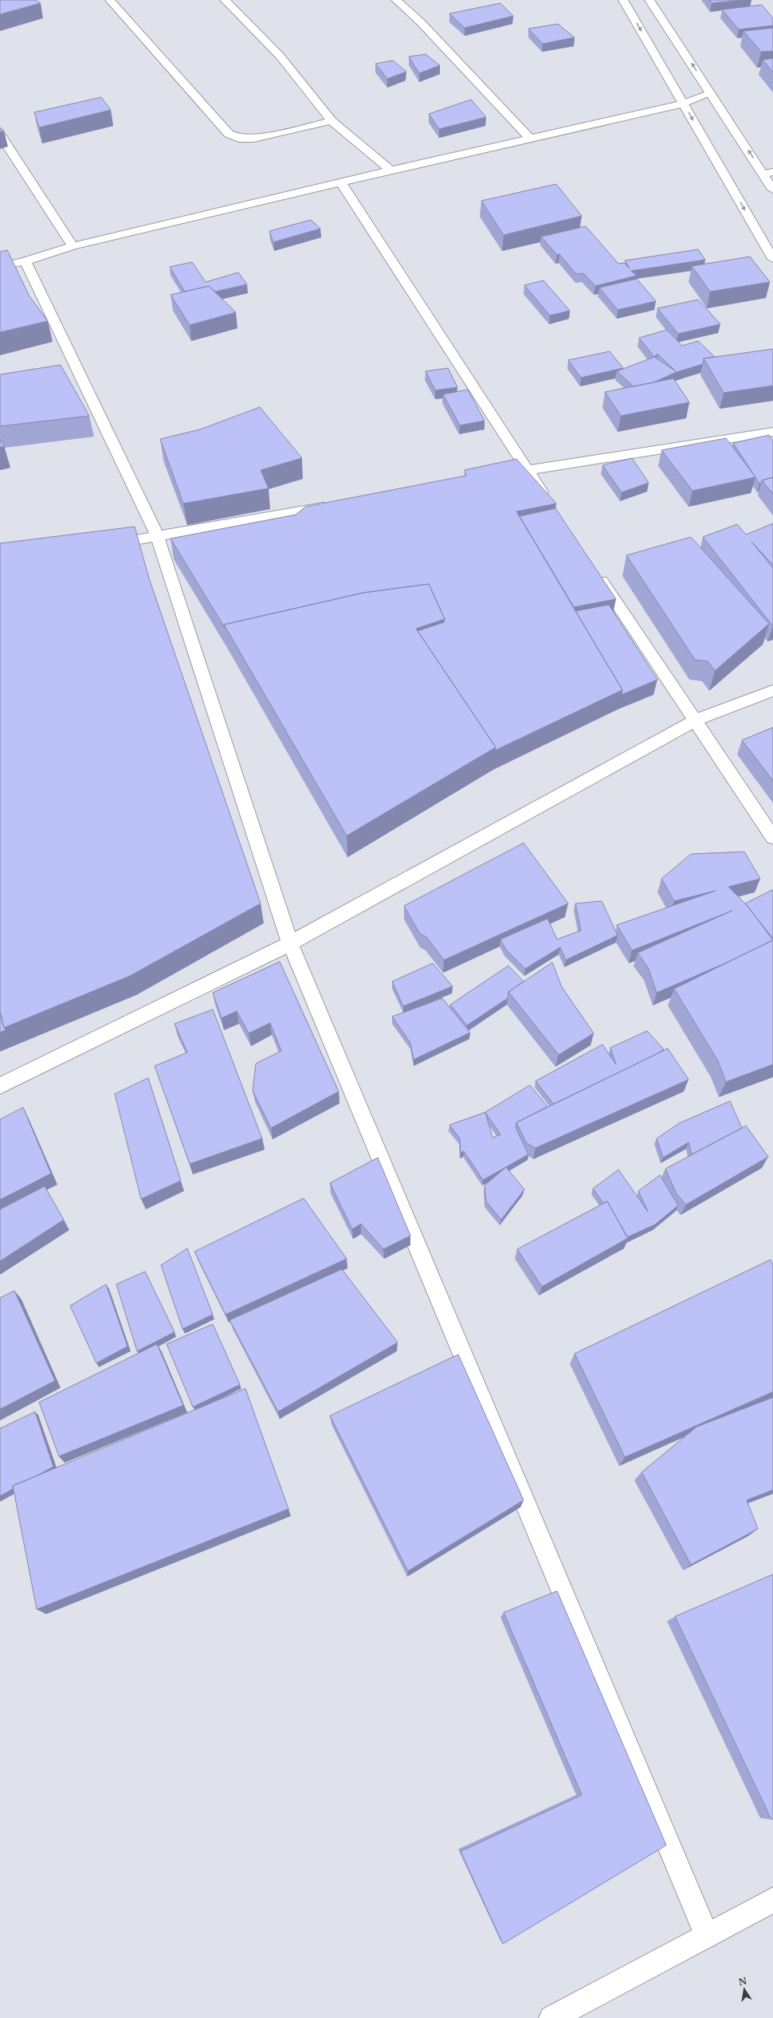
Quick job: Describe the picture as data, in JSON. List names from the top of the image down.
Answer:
{
  "north": "top"
}
